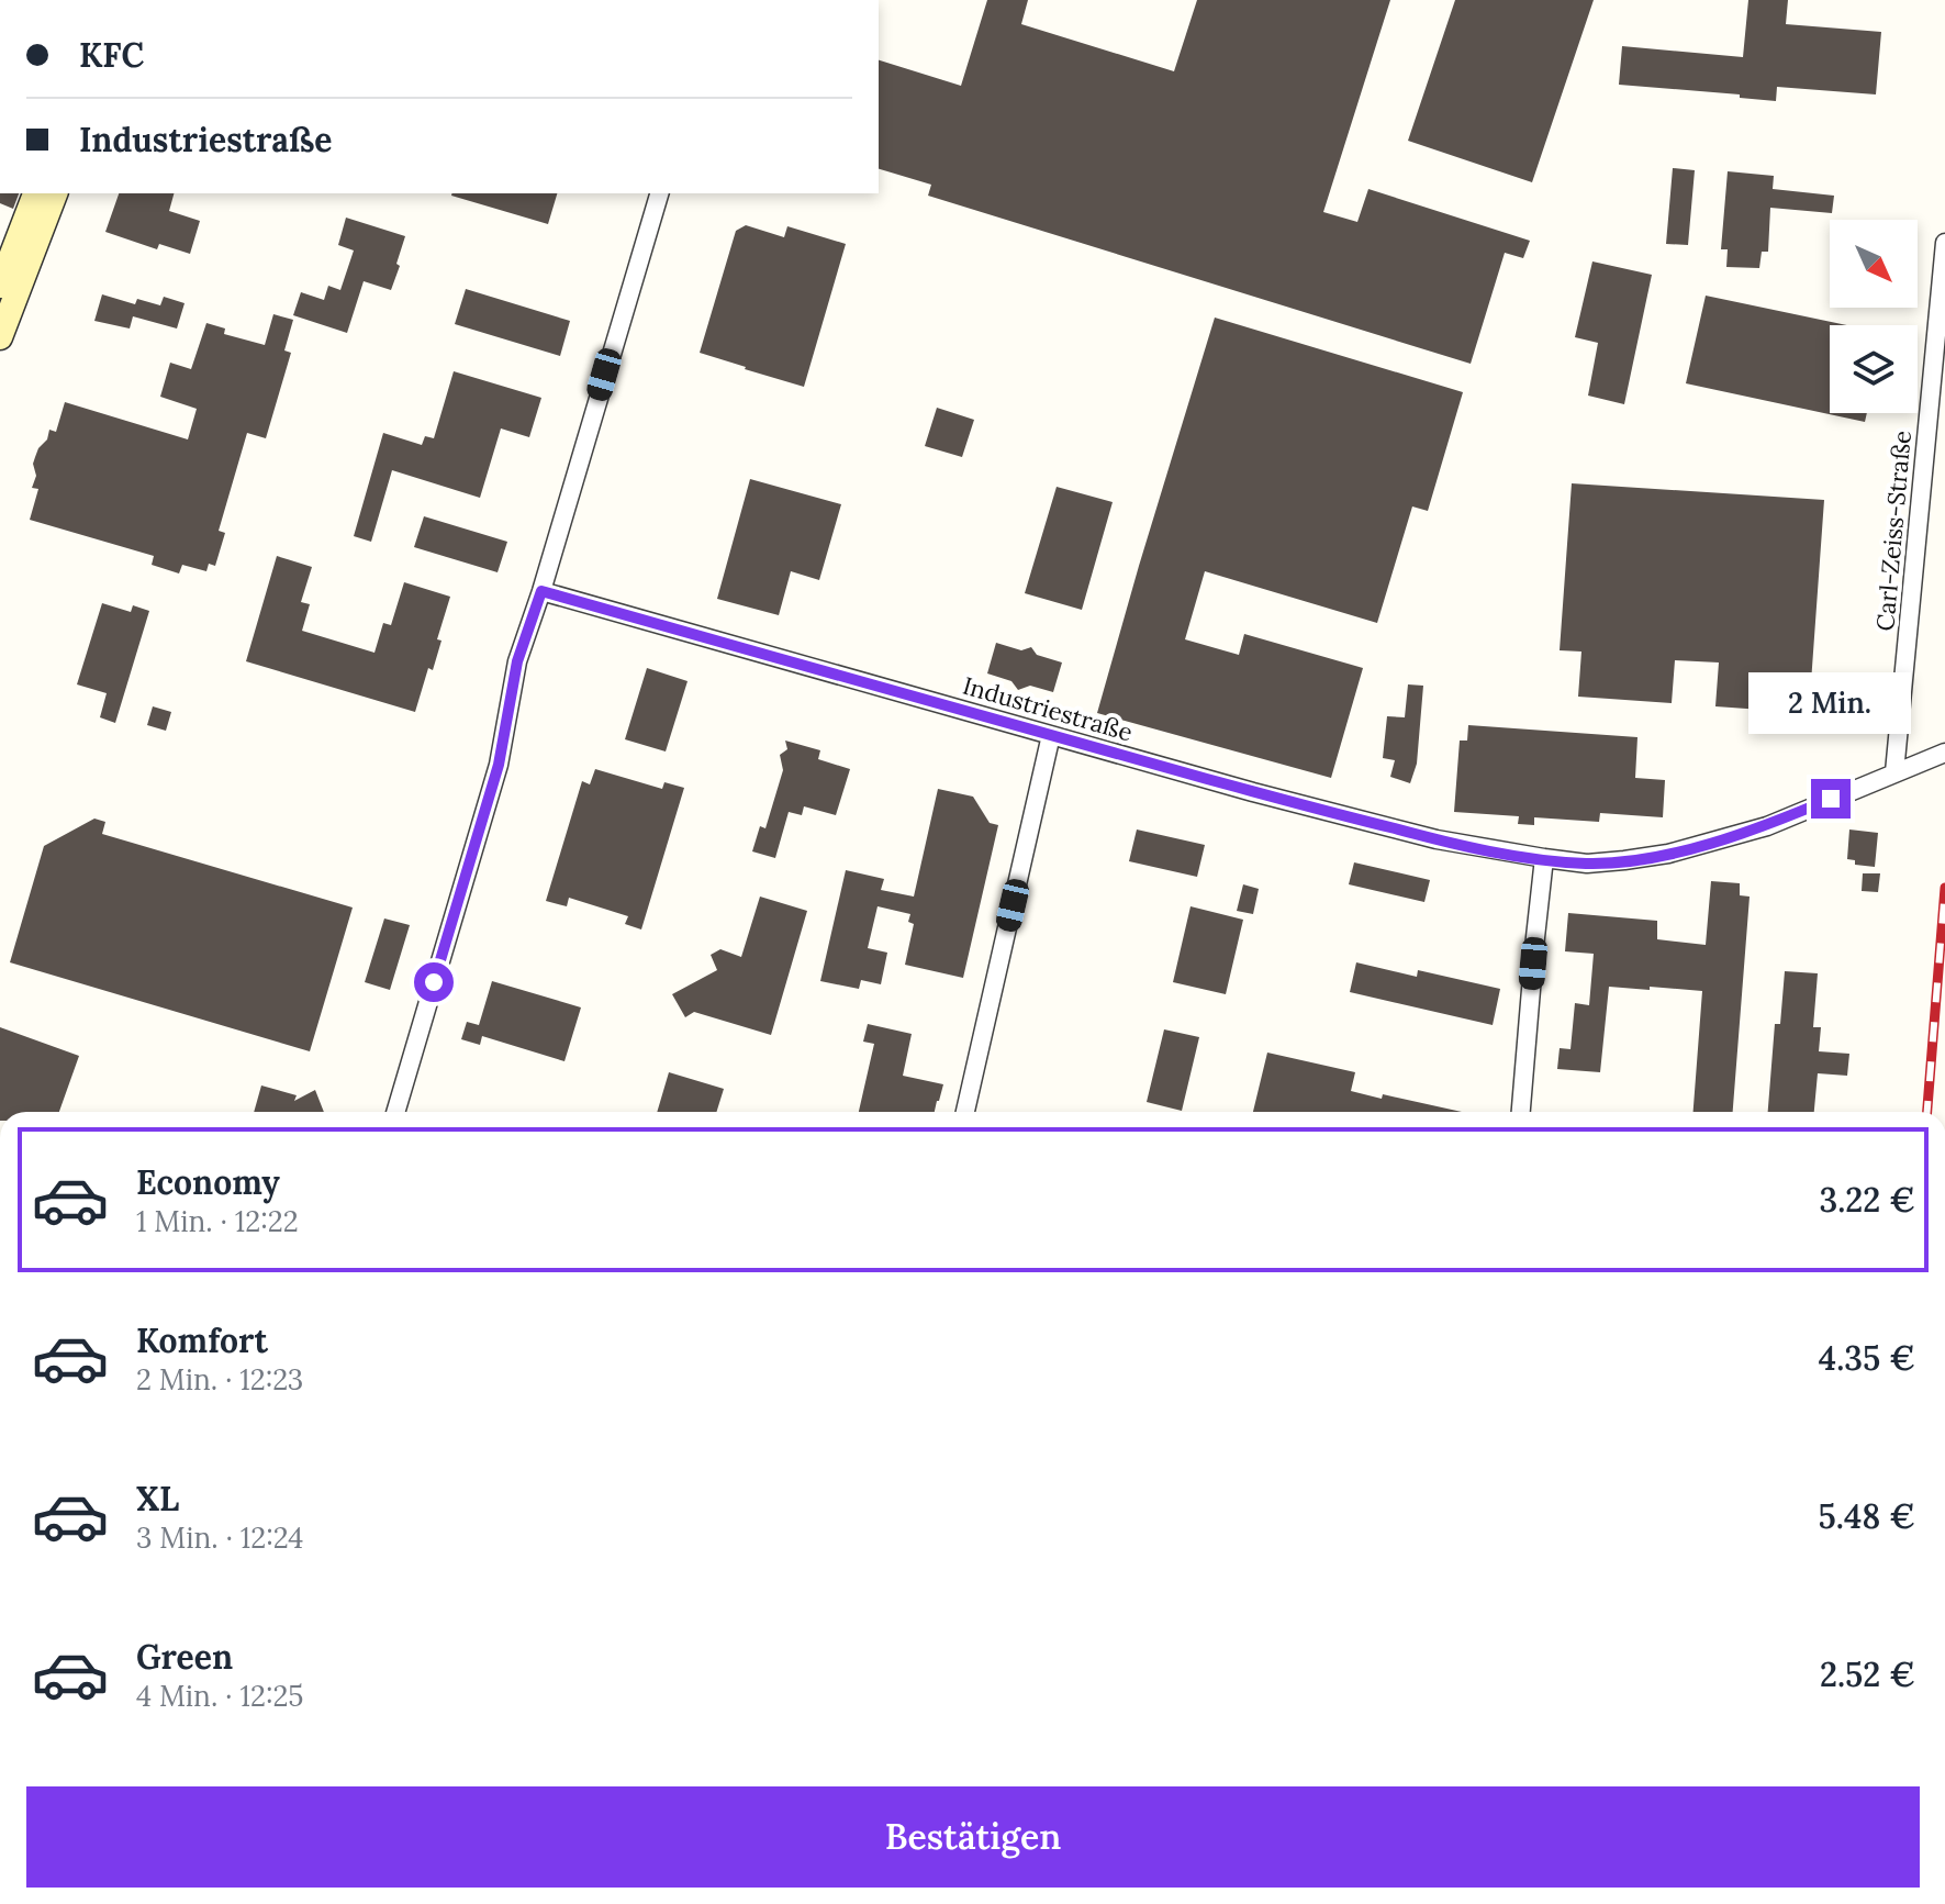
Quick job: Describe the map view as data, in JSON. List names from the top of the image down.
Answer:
{
  "streets": {
    "street": ["Carl-Zeiss-Straße", "Industriestraße"]
  },
  "crossings": [
    ["Carl-Zeiss-Straße", "Industriestraße"]
  ],
  "north": "bottom right",
  "page": {
    "banner": ["KFC", "Industriestraße"],
    "bubble": "2 Min.",
    "list": [
      {
        "name": "Economy",
        "note": "1 Min. · 12:22",
        "value": "3.22 €"
      },
      {
        "name": "Komfort",
        "note": "2 Min. · 12:23",
        "value": "4.35 €"
      },
      {
        "name": "XL",
        "note": "3 Min. · 12:24",
        "value": "5.48 €"
      },
      {
        "name": "Green",
        "note": "4 Min. · 12:25",
        "value": "2.52 €"
      }
    ],
    "buttons": "Bestätigen"
  }
}
